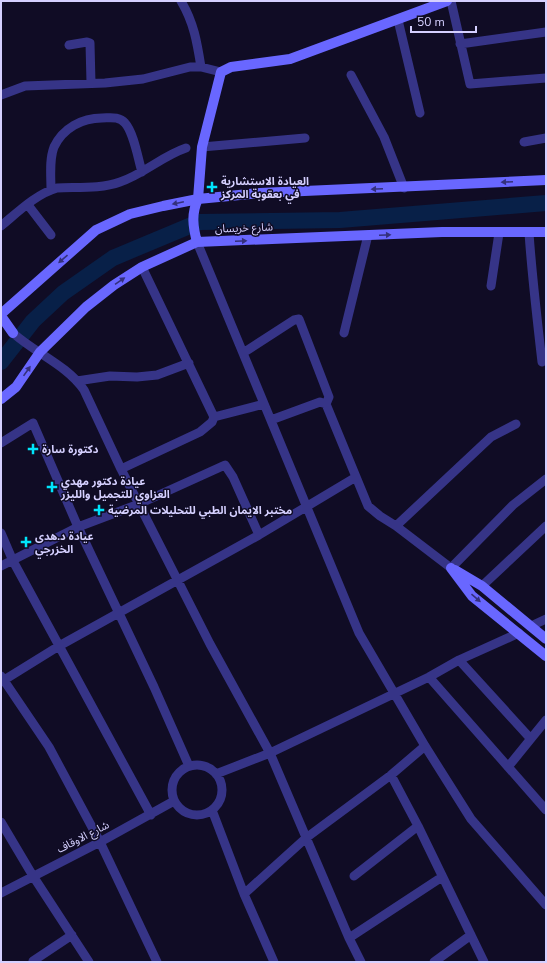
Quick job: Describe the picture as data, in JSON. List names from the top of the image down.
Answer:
{
  "streets": {
    "street": ["شارع خريسان", "شارع الاوقاف"]
  },
  "places": {
    "health": [
      "العيادة الاستشارية في بعقوبة المركز",
      "دكتورة سارة",
      "عيادة دكتور مهدي العزاوي للتجميل والليزر",
      "مختبر الايمان الطبي للتحليلات المرضية",
      "عيادة د.هدى الخزرجي"
    ]
  },
  "scale_bar": "50 m"
}
